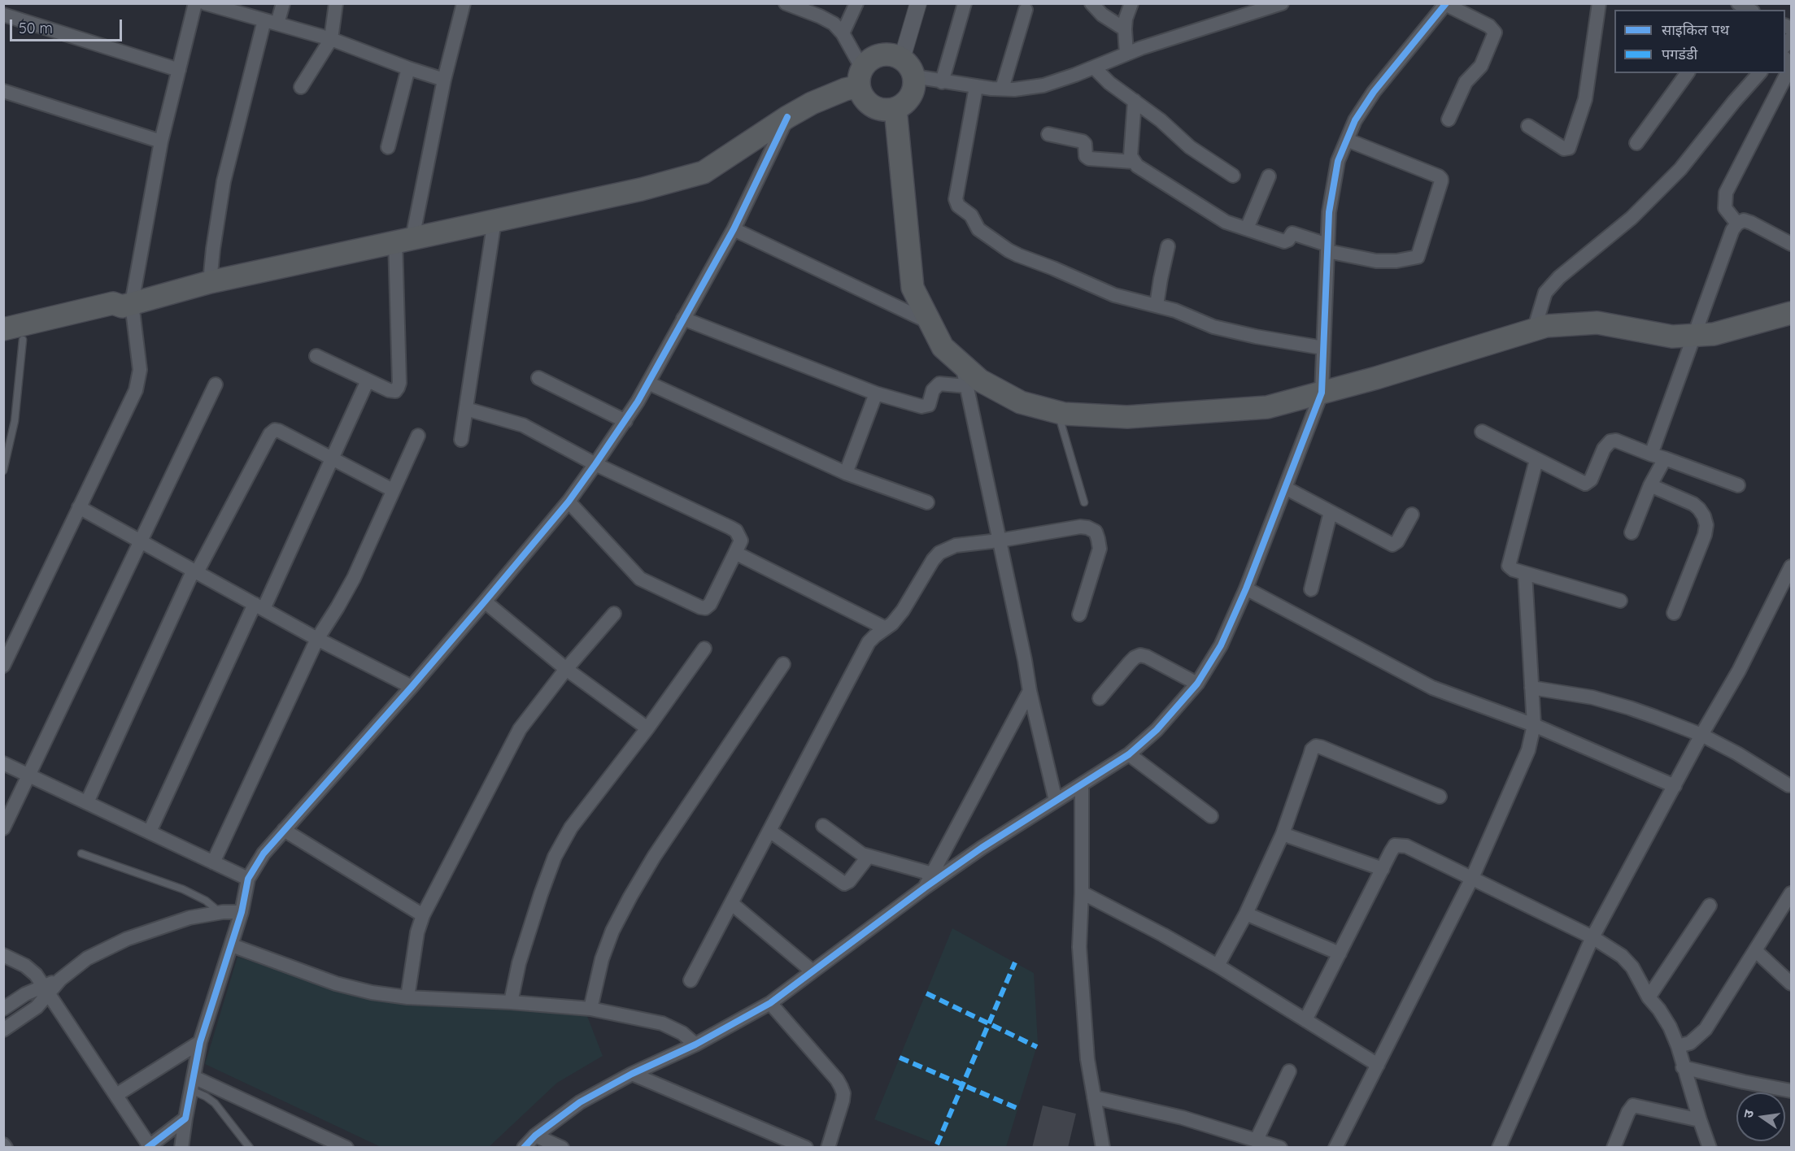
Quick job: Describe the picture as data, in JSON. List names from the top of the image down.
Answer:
{
  "legend": ["साइकिल पथ", "पगडंडी"],
  "scale_bar": "50 m",
  "north": "left"
}
